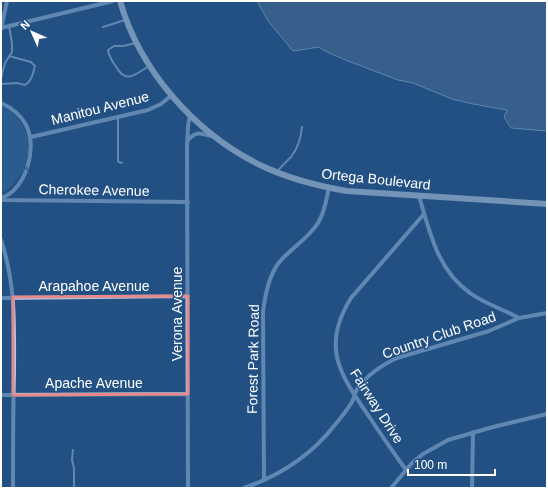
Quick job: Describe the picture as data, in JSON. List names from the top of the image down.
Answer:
{
  "streets": {
    "main road": ["Ortega Boulevard"],
    "street": [
      "Manitou Avenue",
      "Cherokee Avenue",
      "Arapahoe Avenue",
      "Verona Avenue",
      "Country Club Road",
      "Forest Park Road",
      "Apache Avenue",
      "Fairway Drive"
    ]
  },
  "crossings": [
    ["Manitou Avenue", "Ortega Boulevard"],
    ["Ortega Boulevard", "Verona Avenue"],
    ["Ortega Boulevard", "Forest Park Road"],
    ["Cherokee Avenue", "Verona Avenue"],
    ["Arapahoe Avenue", "Verona Avenue"],
    ["Verona Avenue", "Apache Avenue"],
    ["Country Club Road", "Forest Park Road"],
    ["Country Club Road", "Fairway Drive"]
  ],
  "scale_bar": "100 m",
  "north": "top left"
}
